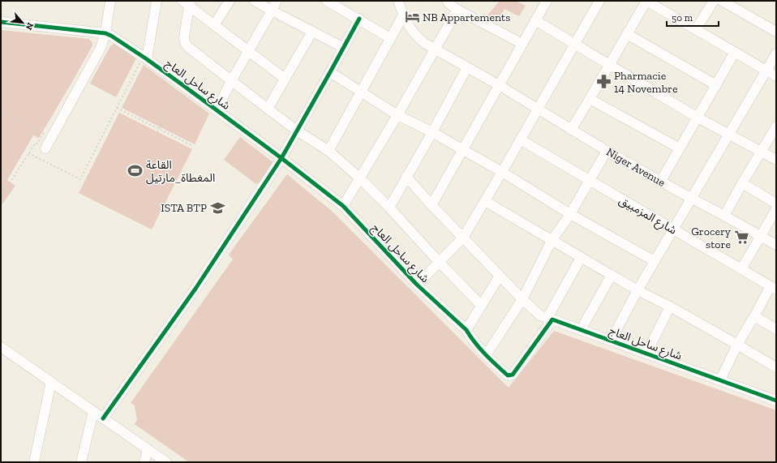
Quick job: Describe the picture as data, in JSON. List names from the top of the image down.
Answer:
{
  "streets": {
    "street": ["شارع ساحل العاج", "Niger Avenue", "شارع المزمبيق"]
  },
  "places": {
    "hotel": ["NB Appartements"],
    "pharmacy": ["Pharmacie 14 Novembre"],
    "sports": ["القاعة المغطاة_مارتيل"],
    "school or university": ["ISTA BTP"],
    "supermarket": ["Grocery store"]
  },
  "scale_bar": "50 m",
  "north": "bottom right"
}
